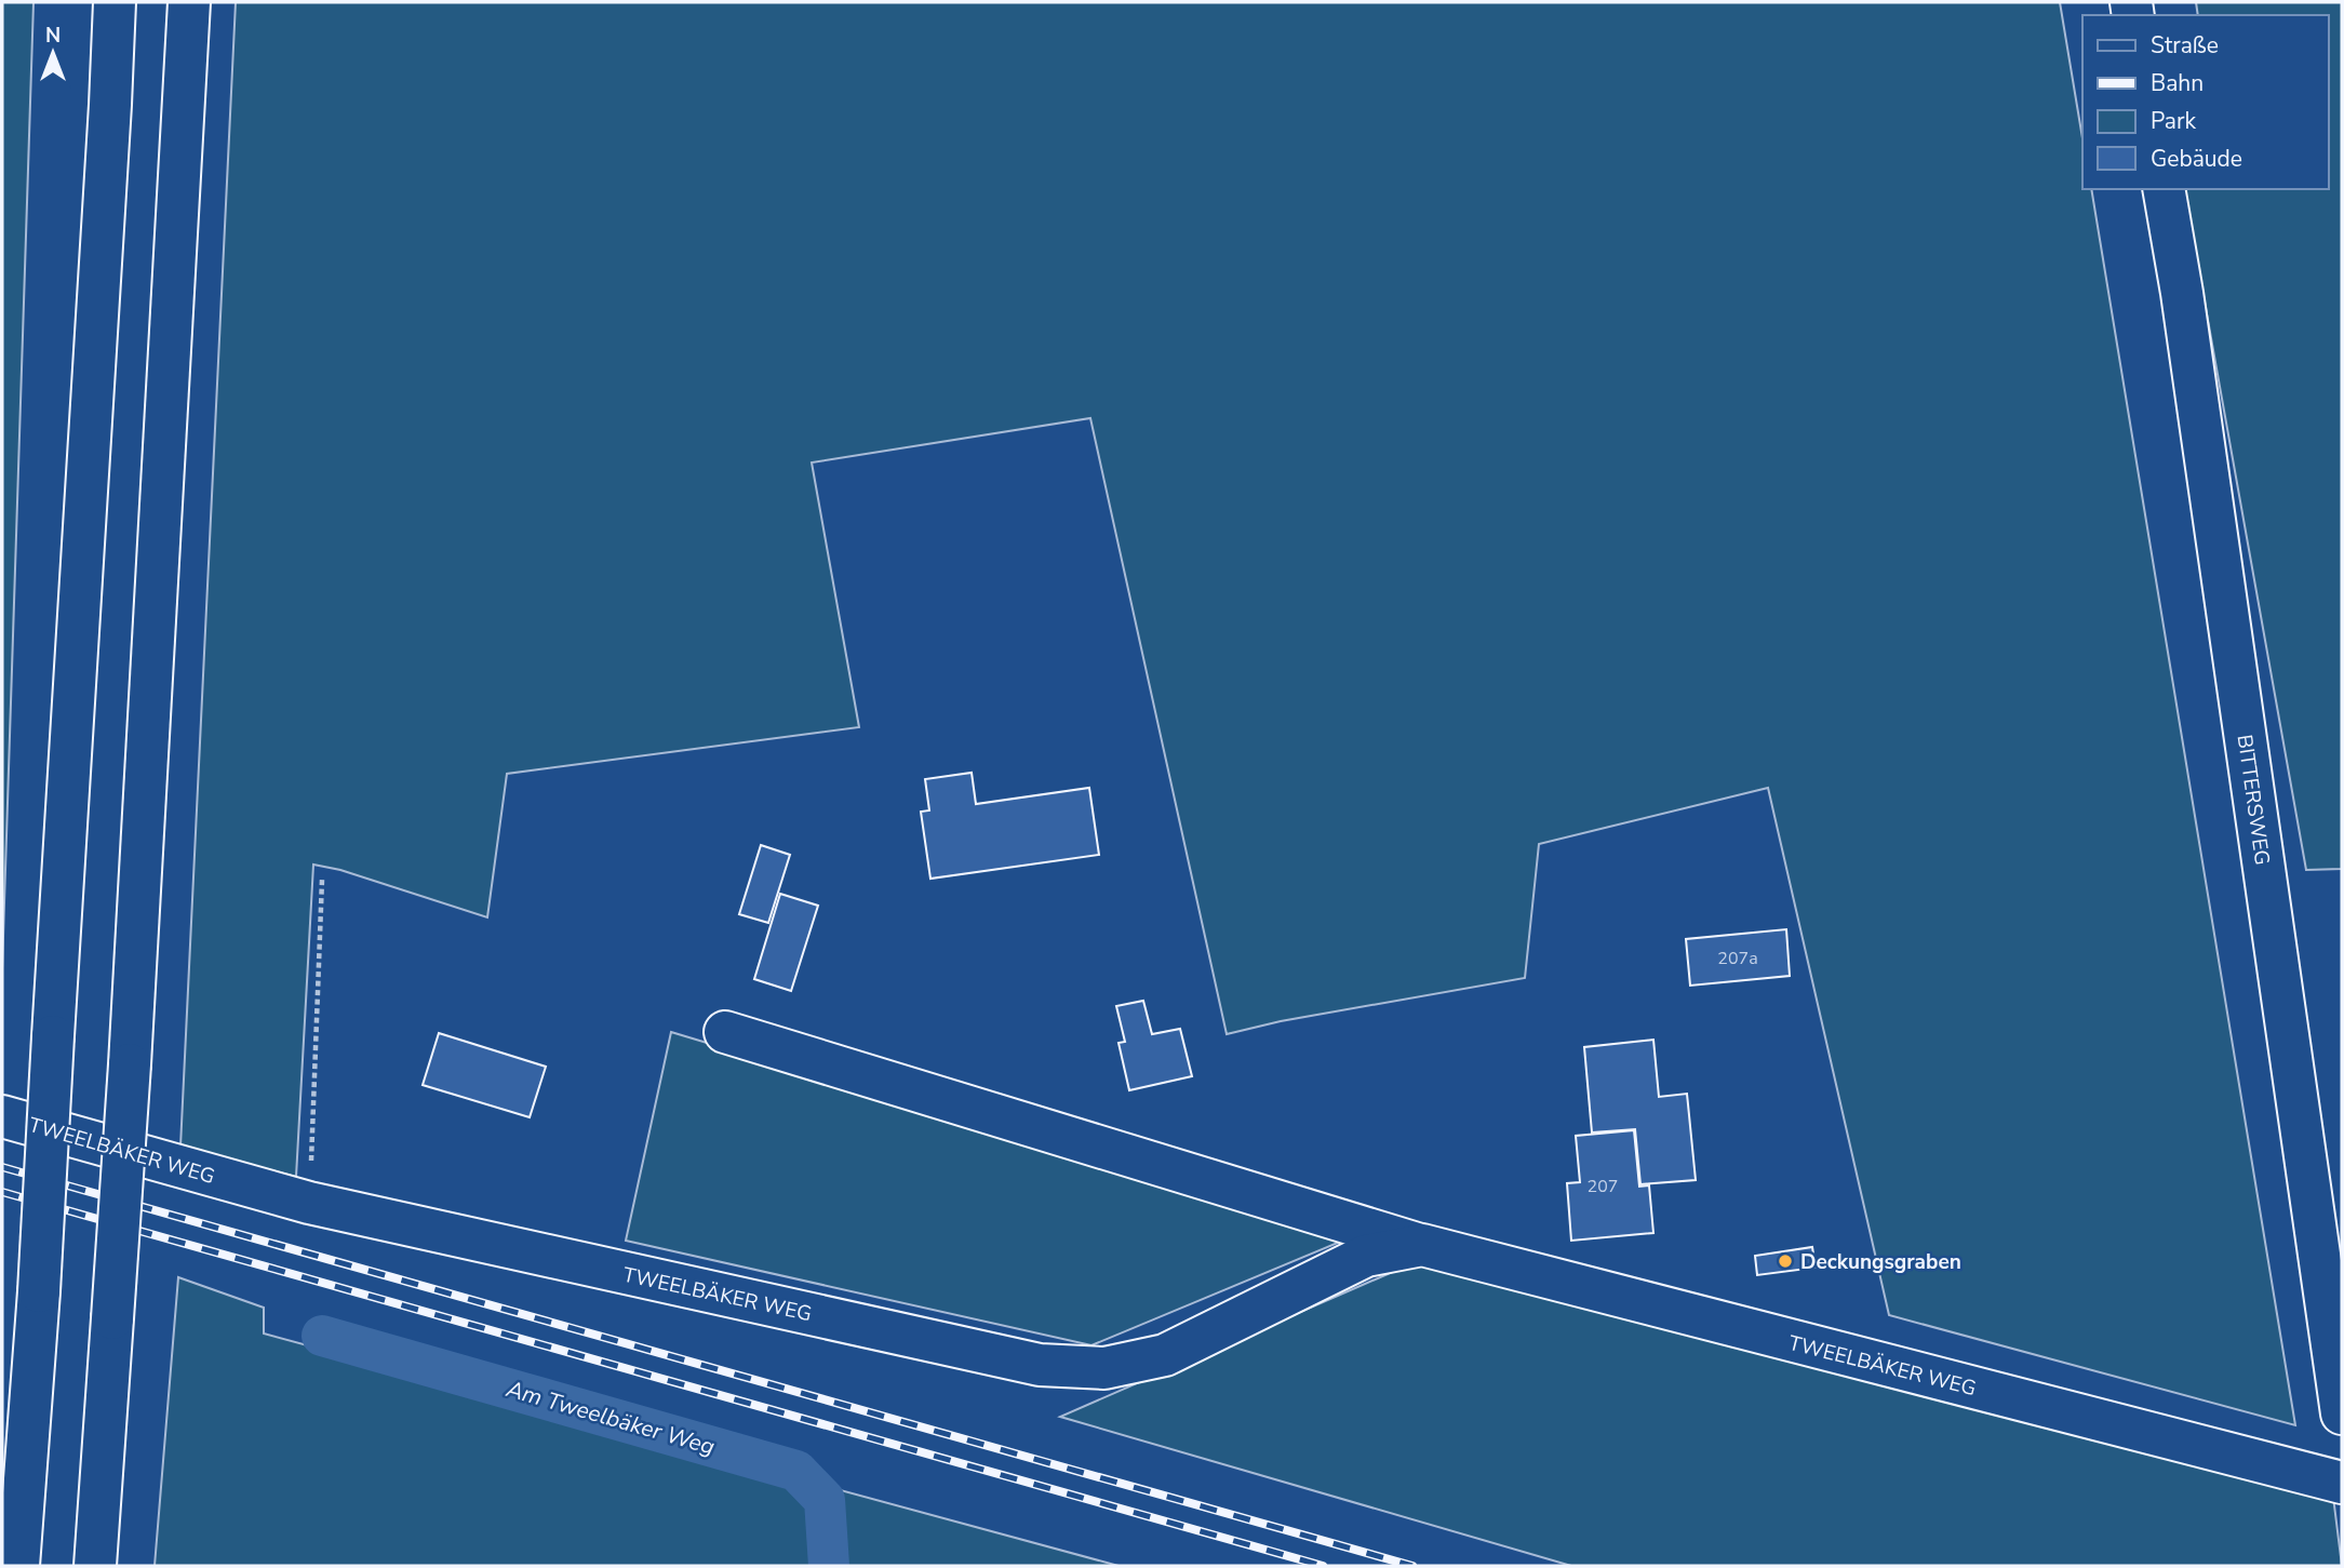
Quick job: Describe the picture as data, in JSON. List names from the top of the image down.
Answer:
{
  "streets": {
    "main road": ["BITTERSWEG", "TWEELBÄKER WEG"]
  },
  "water": ["Am Tweelbäker Weg"],
  "places": ["Deckungsgraben"],
  "house_numbers": ["207a", "207"],
  "legend": [
    "Straße",
    "Bahn",
    "Park",
    "Gebäude"
  ],
  "north": "top"
}
